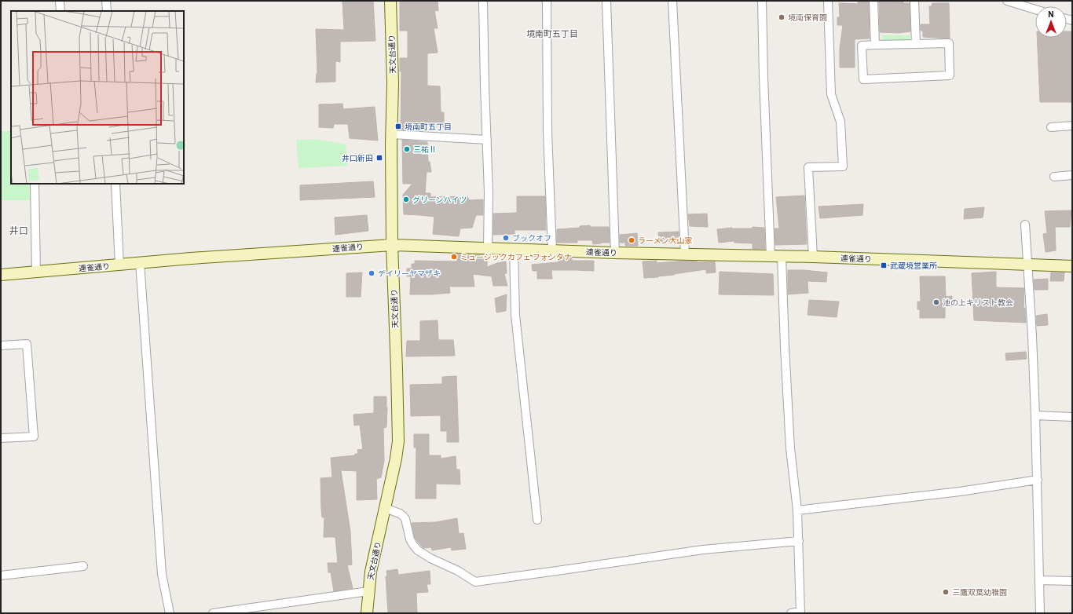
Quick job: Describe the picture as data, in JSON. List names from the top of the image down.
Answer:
{
  "streets": {
    "main road": ["天文台通り", "連雀通り"]
  },
  "crossings": [
    ["天文台通り", "連雀通り"]
  ],
  "districts": ["境南町五丁目", "井口"],
  "places": {
    "other": [
      "境南保育園",
      "三祐Ⅱ",
      "グリーンハイツ",
      "ブックオフ",
      "ラーメン大山家",
      "ミュージックカフェ フォンタナ",
      "デイリーヤマザキ",
      "池の上キリスト教会",
      "三鷹双葉幼稚園"
    ],
    "transit": ["境南町五丁目", "井口新田", "武蔵境営業所"]
  },
  "north": "top"
}
